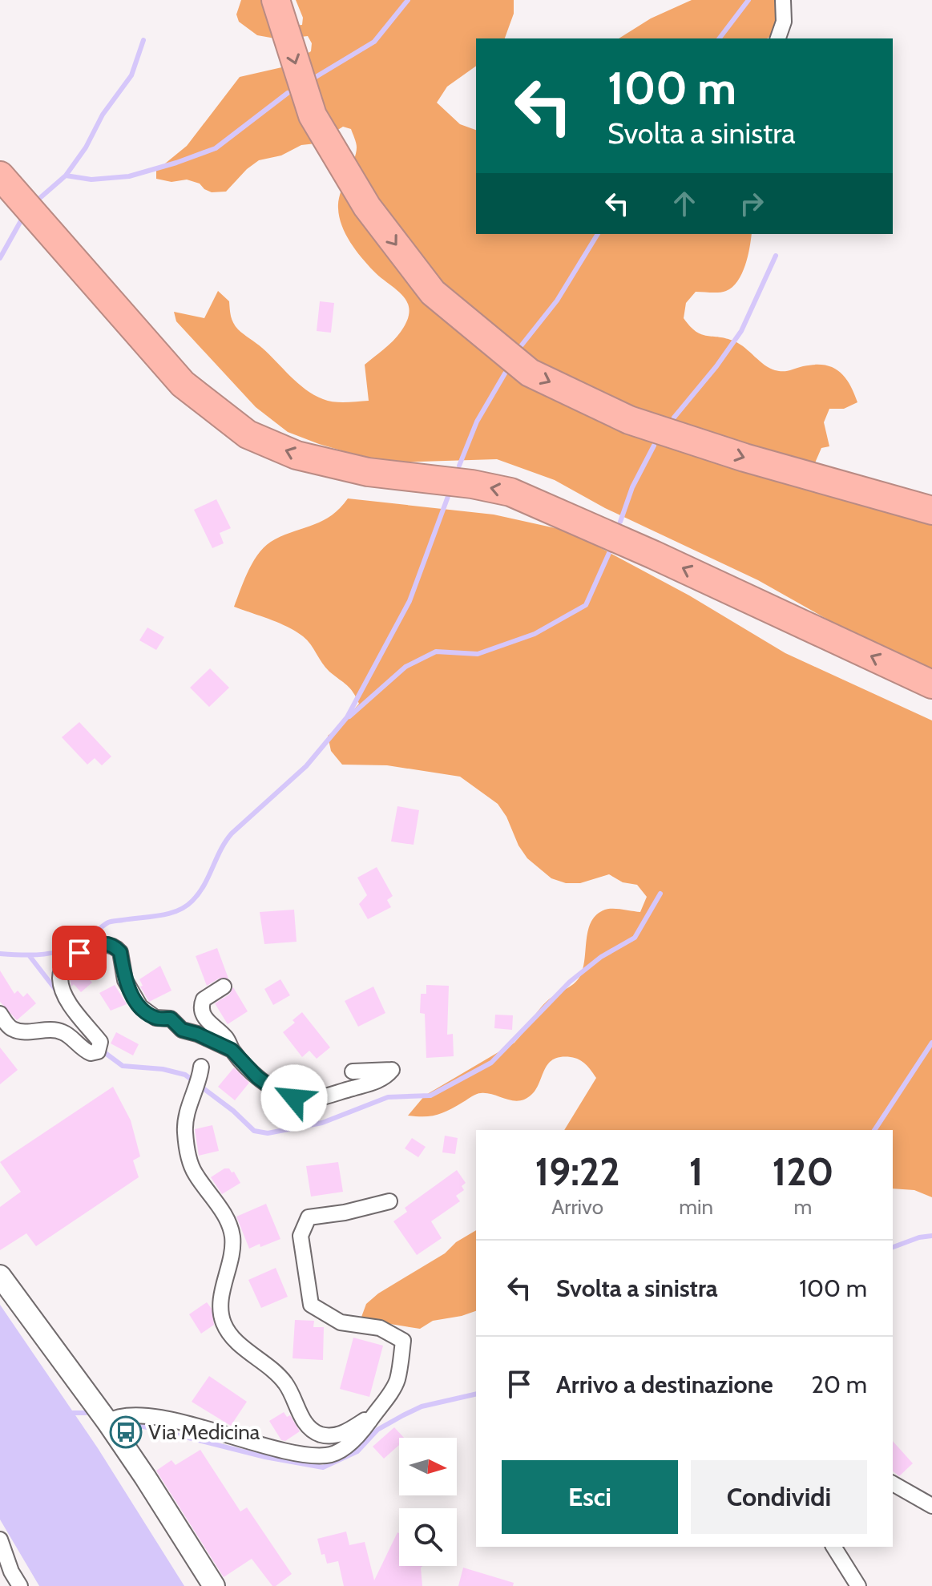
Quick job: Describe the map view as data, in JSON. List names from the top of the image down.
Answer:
{
  "places": {
    "bus stop": ["Via Medicina"]
  },
  "north": "right",
  "page": {
    "turn": ["100 m", "Svolta a sinistra"],
    "eta": [
      "19:22",
      "Arrivo",
      "1",
      "min",
      "120",
      "m"
    ],
    "list": [
      {
        "name": "Svolta a sinistra",
        "value": "100 m"
      },
      {
        "name": "Arrivo a destinazione",
        "value": "20 m"
      }
    ],
    "buttons": ["Esci", "Condividi"]
  }
}
